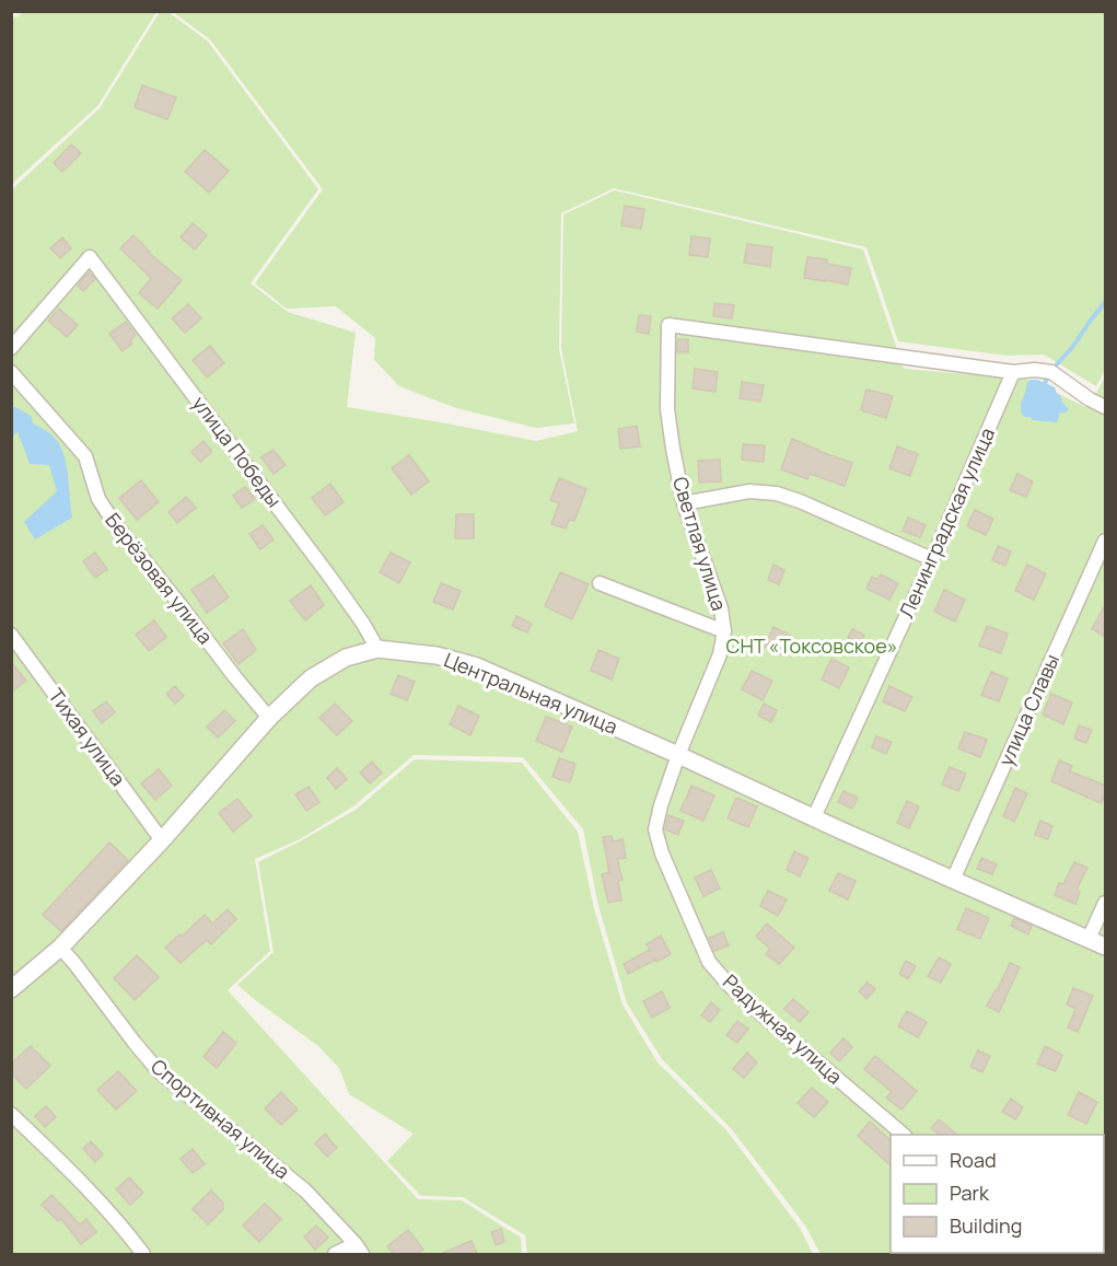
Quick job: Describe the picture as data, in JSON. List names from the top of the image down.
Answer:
{
  "streets": {
    "street": [
      "улица Победы",
      "Ленинградская улица",
      "Светлая улица",
      "Берёзовая улица",
      "Центральная улица",
      "улица Славы",
      "Тихая улица",
      "Радужная улица",
      "Спортивная улица"
    ]
  },
  "crossings": [
    ["улица Победы", "Центральная улица"],
    ["Ленинградская улица", "Светлая улица"],
    ["Ленинградская улица", "Центральная улица"],
    ["Светлая улица", "Центральная улица"],
    ["Светлая улица", "Радужная улица"],
    ["Берёзовая улица", "Центральная улица"],
    ["Центральная улица", "улица Славы"],
    ["Центральная улица", "Тихая улица"],
    ["Центральная улица", "Радужная улица"],
    ["Центральная улица", "Спортивная улица"]
  ],
  "parks": ["СНТ «Токсовское»"],
  "legend": ["Road", "Park", "Building"]
}
